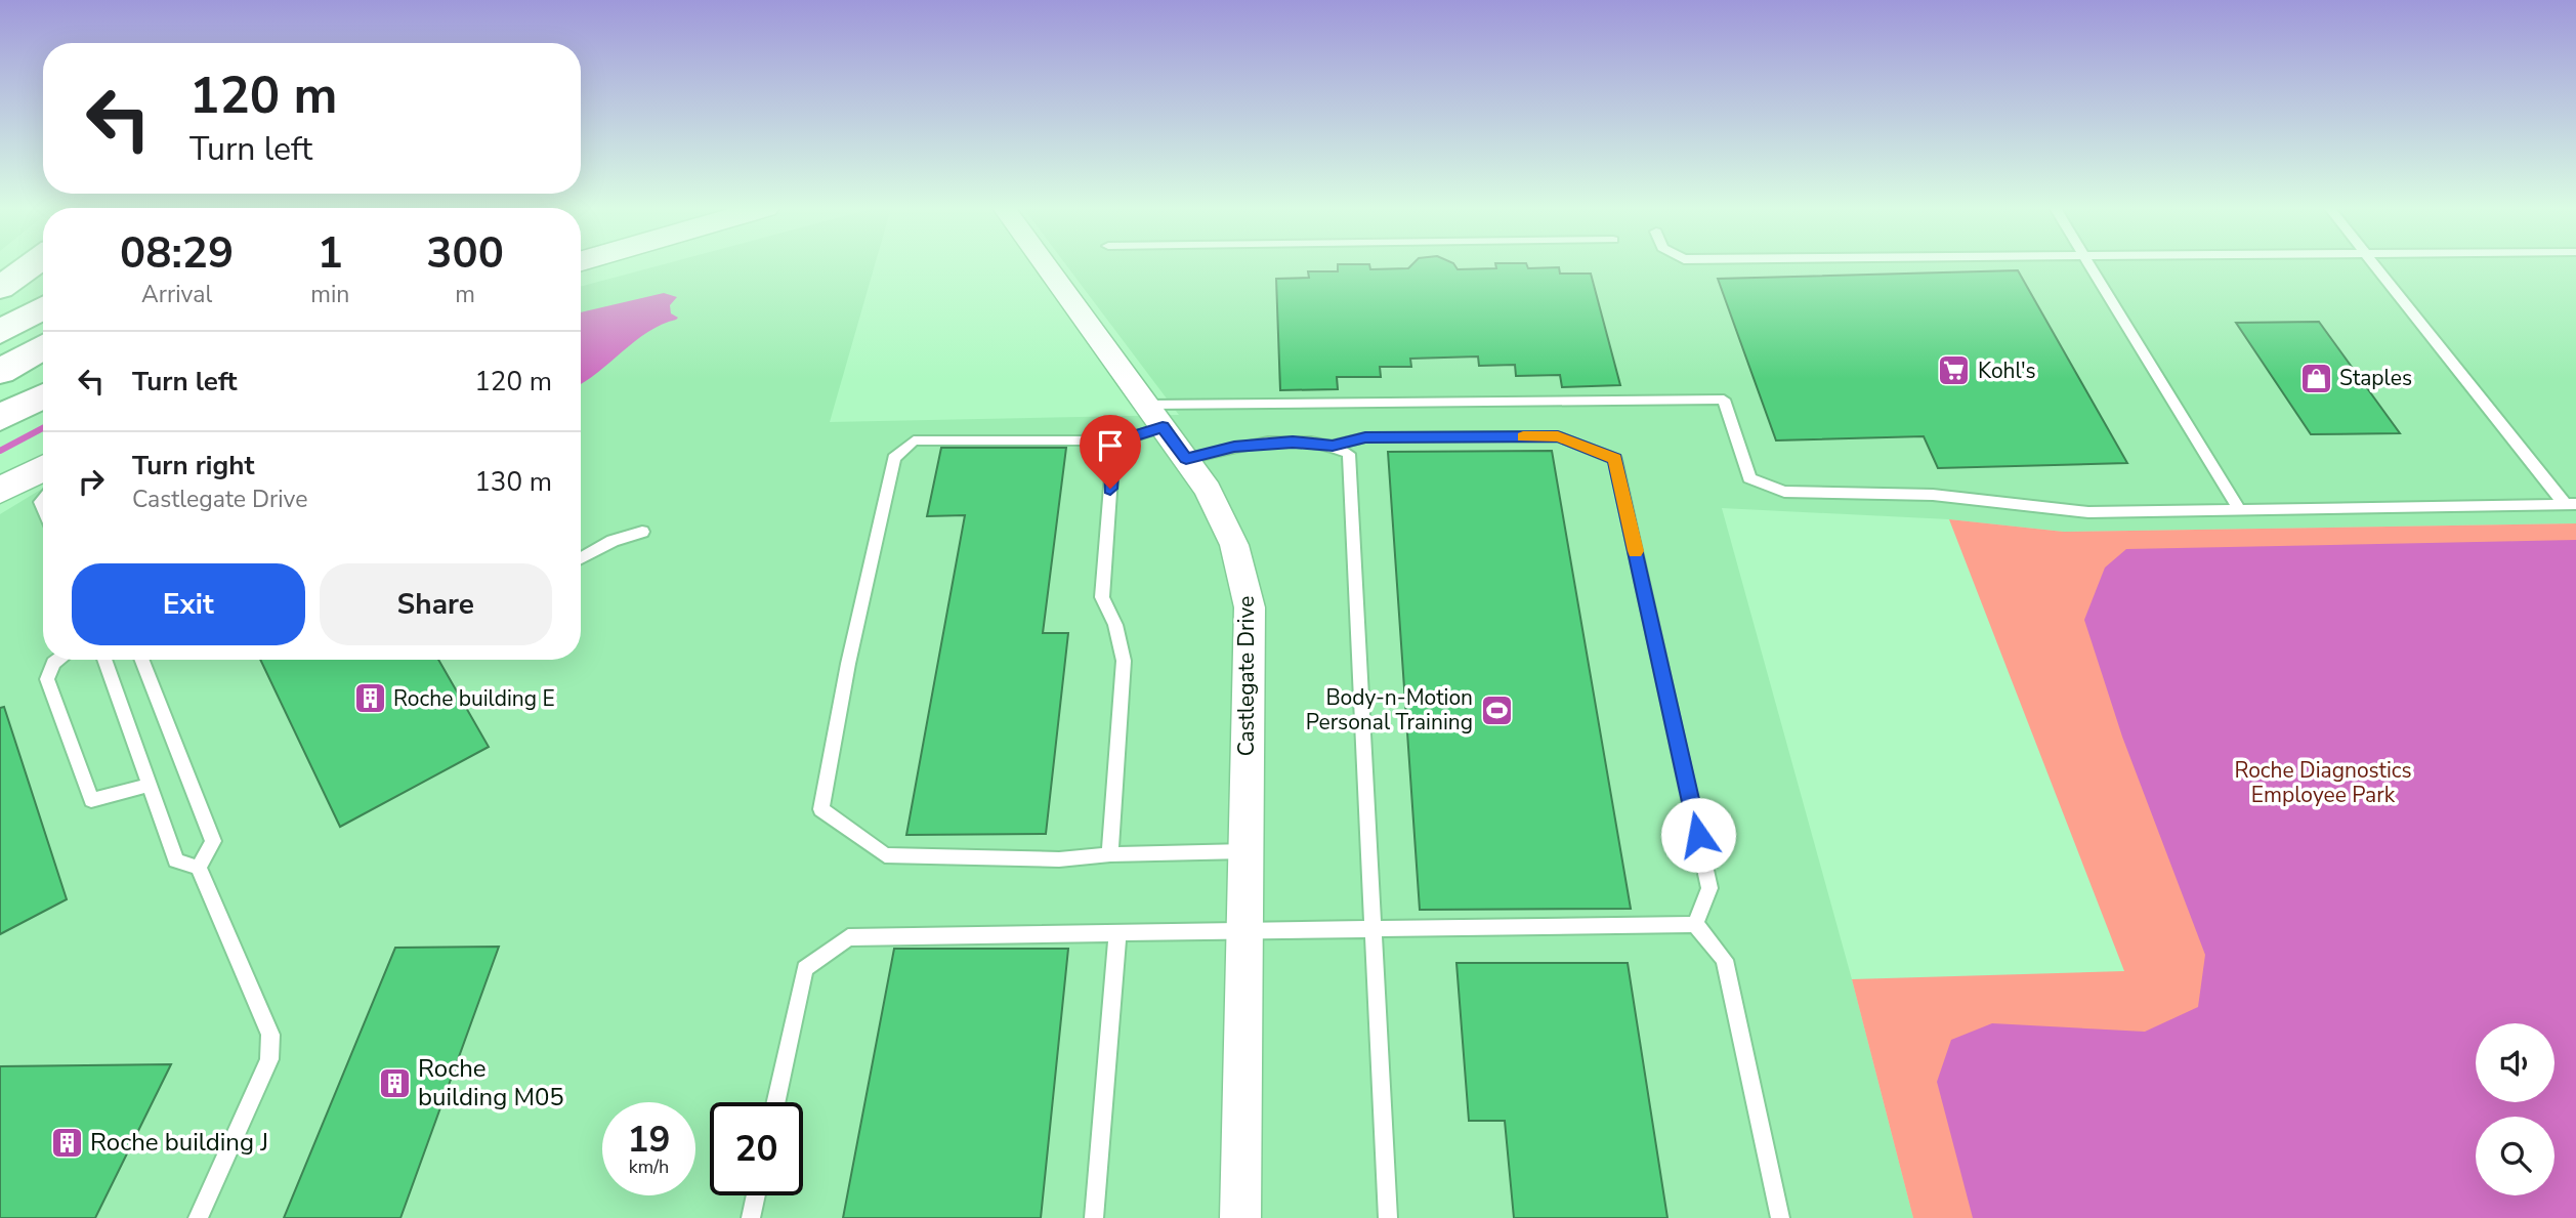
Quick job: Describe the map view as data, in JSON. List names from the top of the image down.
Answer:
{
  "streets": {
    "street": ["Castlegate Drive"]
  },
  "parks": ["Roche Diagnostics Employee Park"],
  "places": {
    "supermarket": ["Kohl's"],
    "shop": ["Staples"],
    "building": ["Roche building E", "Roche building M05", "Roche building J"],
    "sports": ["Body-n-Motion Personal Training"]
  },
  "page": {
    "turn": ["120 m", "Turn left"],
    "eta": [
      "08:29",
      "Arrival",
      "1",
      "min",
      "300",
      "m"
    ],
    "list": [
      {
        "name": "Turn left",
        "value": "120 m"
      },
      {
        "name": "Turn right",
        "note": "Castlegate Drive",
        "value": "130 m"
      }
    ],
    "buttons": ["Exit", "Share"],
    "speed": "19 km/h",
    "limit": "20"
  }
}
